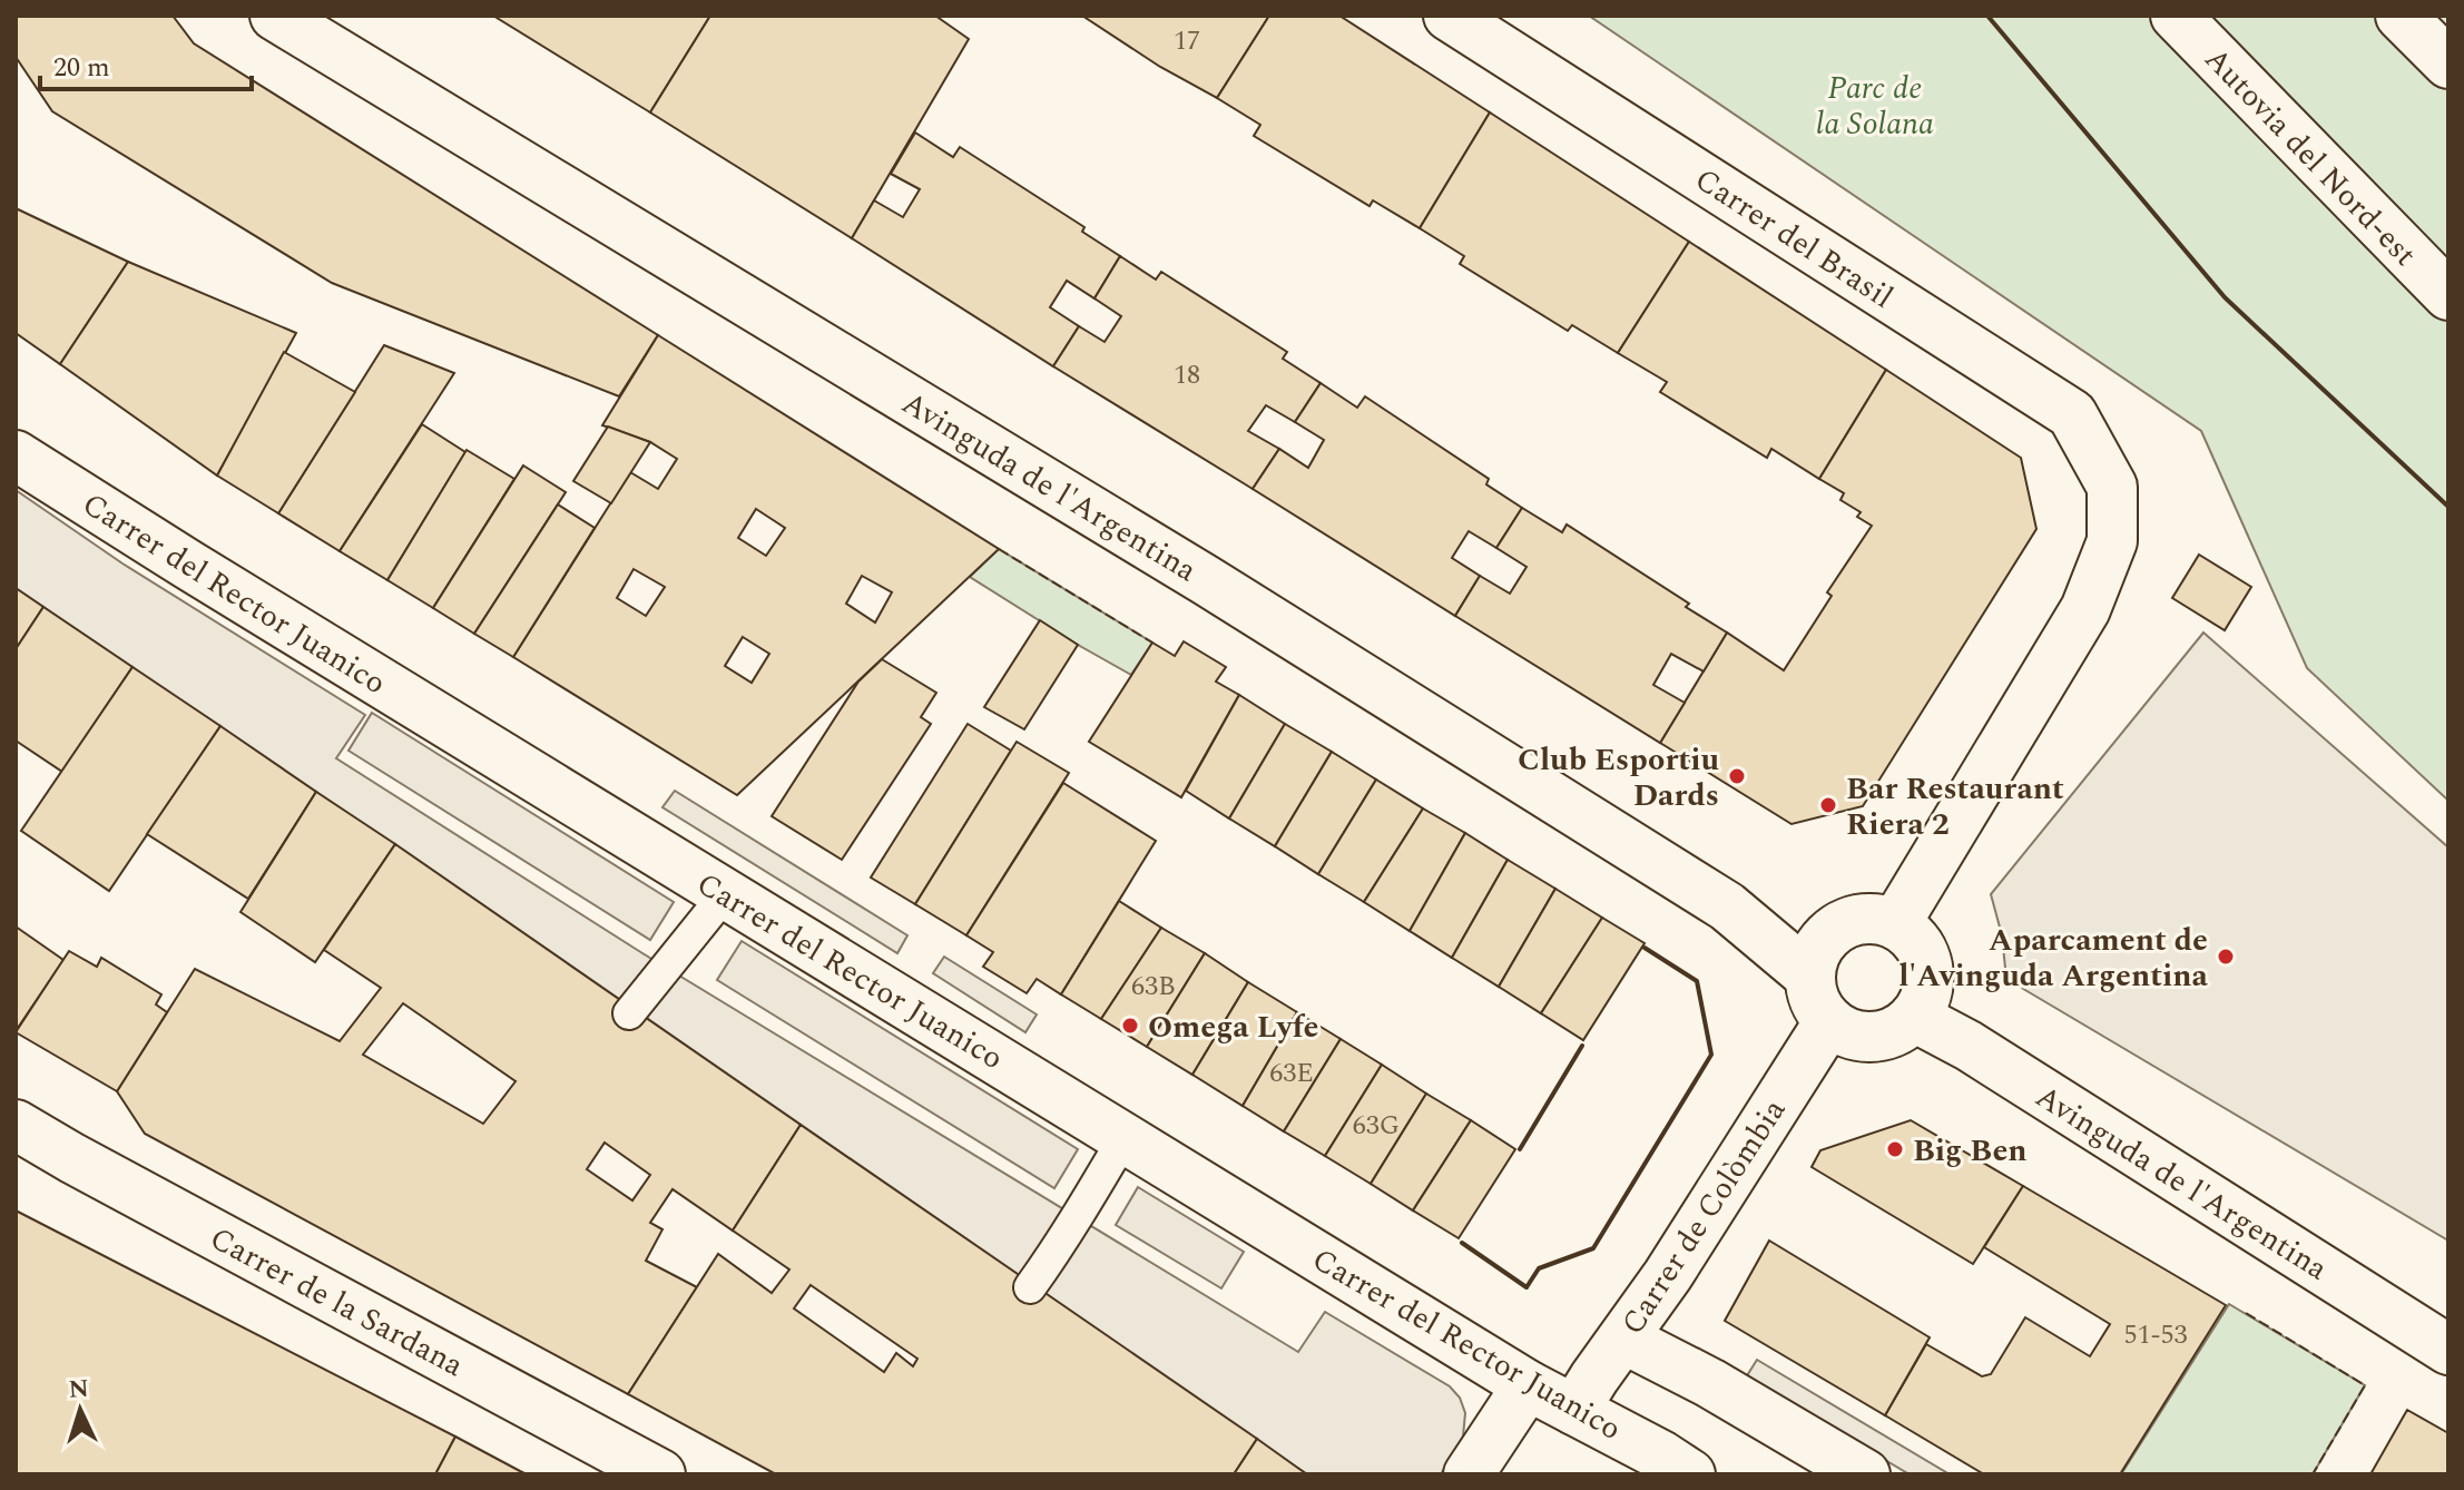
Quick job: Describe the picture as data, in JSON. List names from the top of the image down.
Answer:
{
  "streets": {
    "main road": [
      "Autovia del Nord-est",
      "Carrer del Brasil",
      "Avinguda de l'Argentina",
      "Carrer del Rector Juanico",
      "Carrer de Colòmbia",
      "Carrer de la Sardana"
    ]
  },
  "crossings": [
    ["Carrer del Brasil", "Avinguda de l'Argentina"],
    ["Carrer del Brasil", "Carrer de Colòmbia"],
    ["Avinguda de l'Argentina", "Carrer de Colòmbia"],
    ["Carrer del Rector Juanico", "Carrer de Colòmbia"]
  ],
  "parks": ["Parc de la Solana"],
  "places": [
    "Club Esportiu Dards",
    "Bar Restaurant Riera 2",
    "Aparcament de l'Avinguda Argentina",
    "Omega Lyfe",
    "Big Ben"
  ],
  "house_numbers": [
    "17",
    "18",
    "63B",
    "63E",
    "63G",
    "51-53"
  ],
  "scale_bar": "20 m",
  "north": "top"
}
